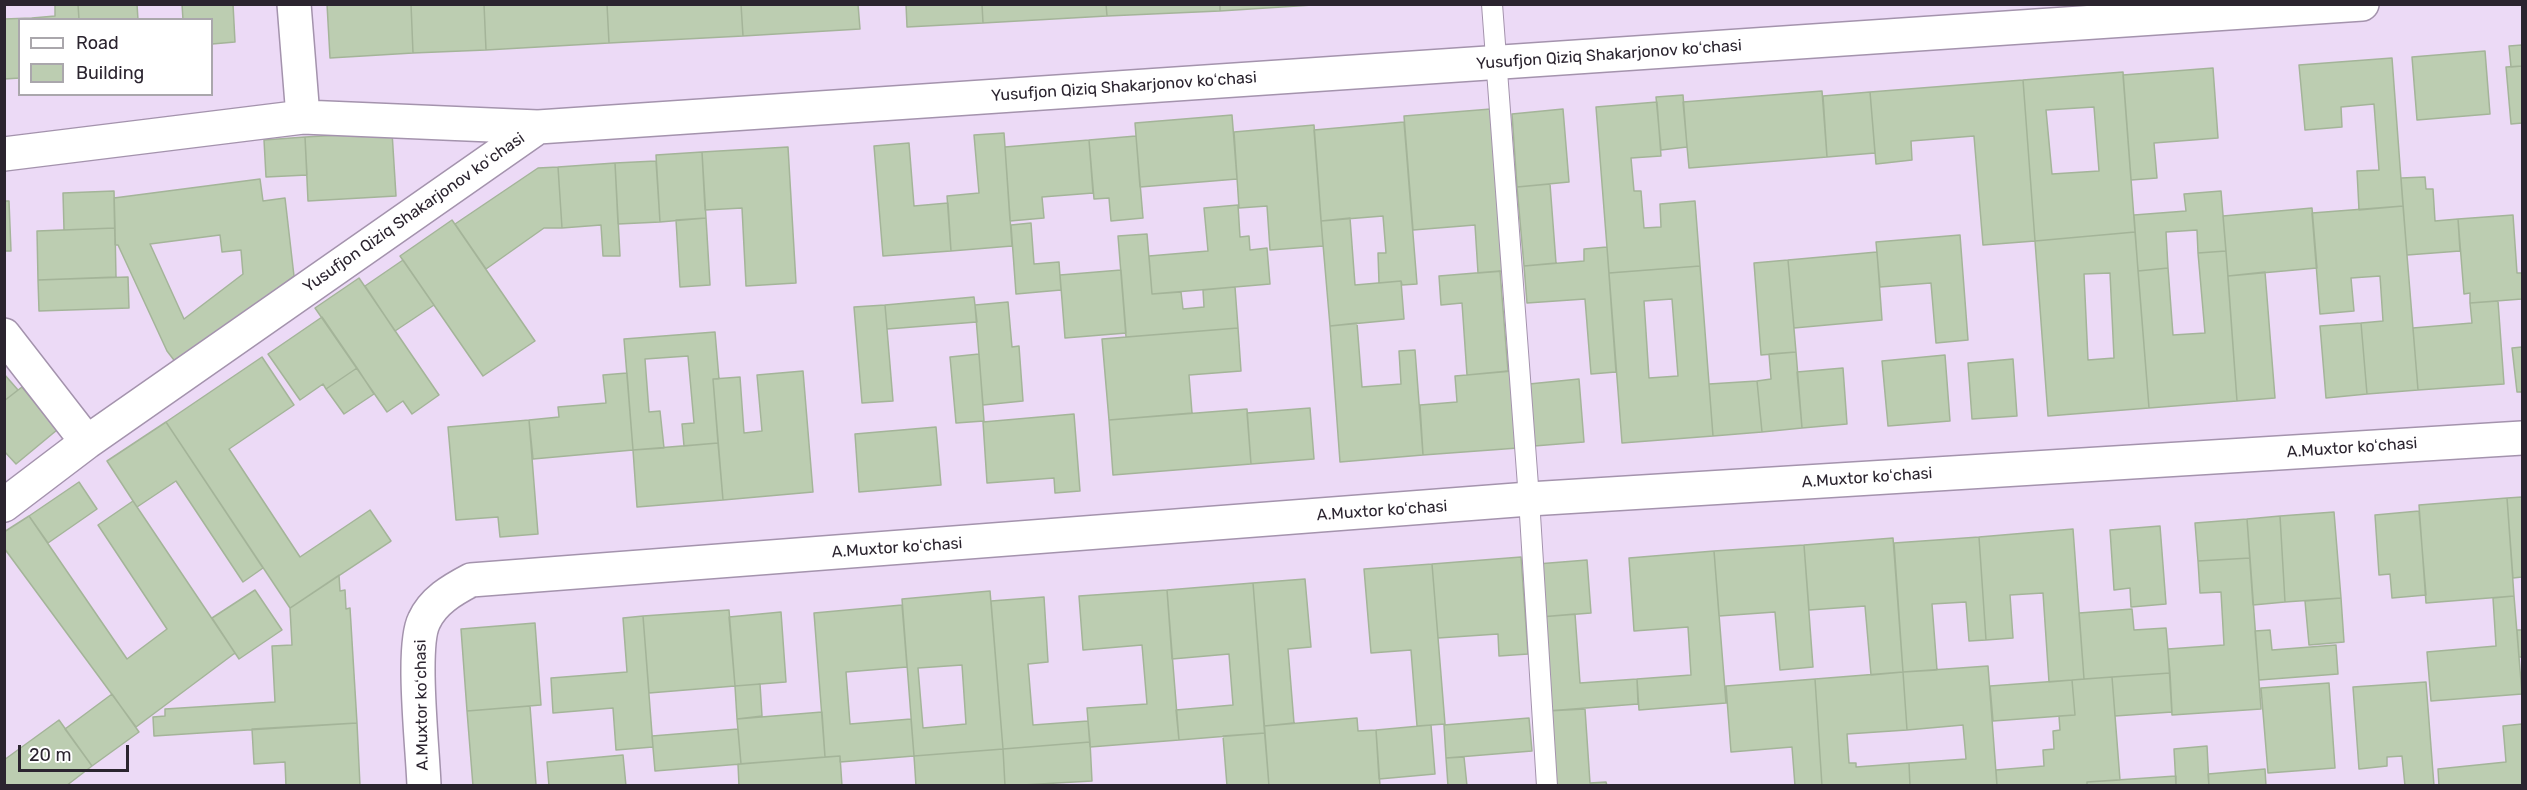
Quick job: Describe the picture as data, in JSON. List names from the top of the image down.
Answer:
{
  "streets": {
    "street": ["Yusufjon Qiziq Shakarjonov koʻchasi", "A.Muxtor koʻchasi"]
  },
  "legend": ["Road", "Building"],
  "scale_bar": "20 m"
}
